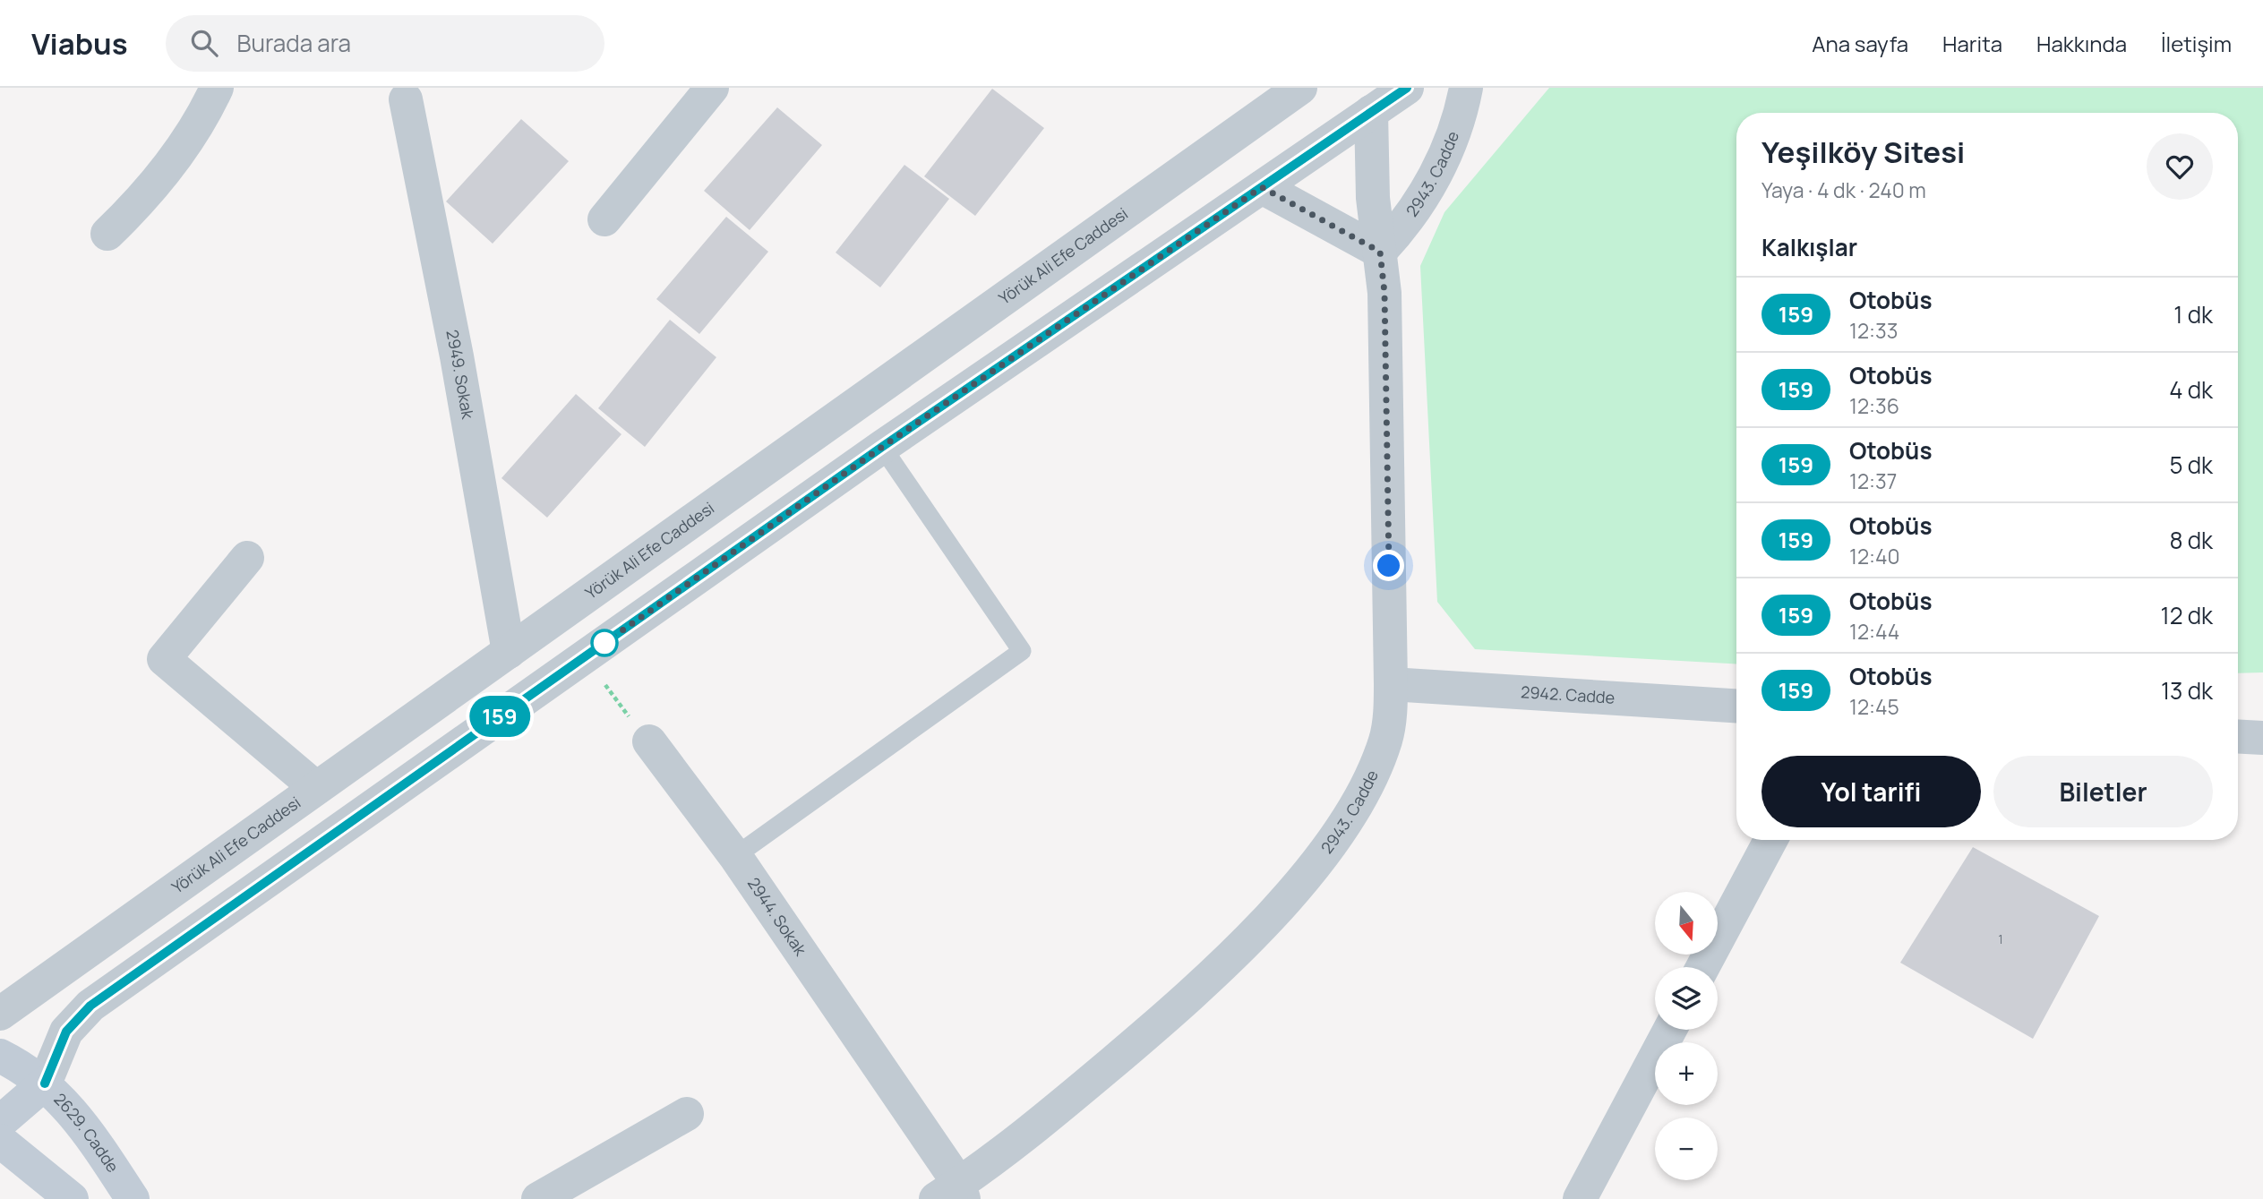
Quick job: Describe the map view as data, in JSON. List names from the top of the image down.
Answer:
{
  "streets": {
    "main road": ["2629. Cadde"],
    "street": [
      "2943. Cadde",
      "Yörük Ali Efe Caddesi",
      "2949. Sokak",
      "2942. Cadde",
      "2944. Sokak"
    ]
  },
  "crossings": [
    ["2943. Cadde", "2942. Cadde"],
    ["2943. Cadde", "2944. Sokak"],
    ["Yörük Ali Efe Caddesi", "2949. Sokak"]
  ],
  "lines": ["bus line 159"],
  "house_numbers": ["1"],
  "north": "bottom",
  "page": {
    "header": "Viabus",
    "search": "Burada ara",
    "nav": [
      "Ana sayfa",
      "Harita",
      "Hakkında",
      "İletişim"
    ],
    "on_map": "159",
    "heading": [
      ["Yeşilköy Sitesi", "Yaya · 4 dk · 240 m"],
      "Kalkışlar"
    ],
    "list": [
      {
        "mark": "159",
        "name": "Otobüs",
        "note": "12:33",
        "value": "1 dk"
      },
      {
        "mark": "159",
        "name": "Otobüs",
        "note": "12:36",
        "value": "4 dk"
      },
      {
        "mark": "159",
        "name": "Otobüs",
        "note": "12:37",
        "value": "5 dk"
      },
      {
        "mark": "159",
        "name": "Otobüs",
        "note": "12:40",
        "value": "8 dk"
      },
      {
        "mark": "159",
        "name": "Otobüs",
        "note": "12:44",
        "value": "12 dk"
      },
      {
        "mark": "159",
        "name": "Otobüs",
        "note": "12:45",
        "value": "13 dk"
      }
    ],
    "buttons": ["Yol tarifi", "Biletler"],
    "map_buttons": ["+", "−"]
  }
}
